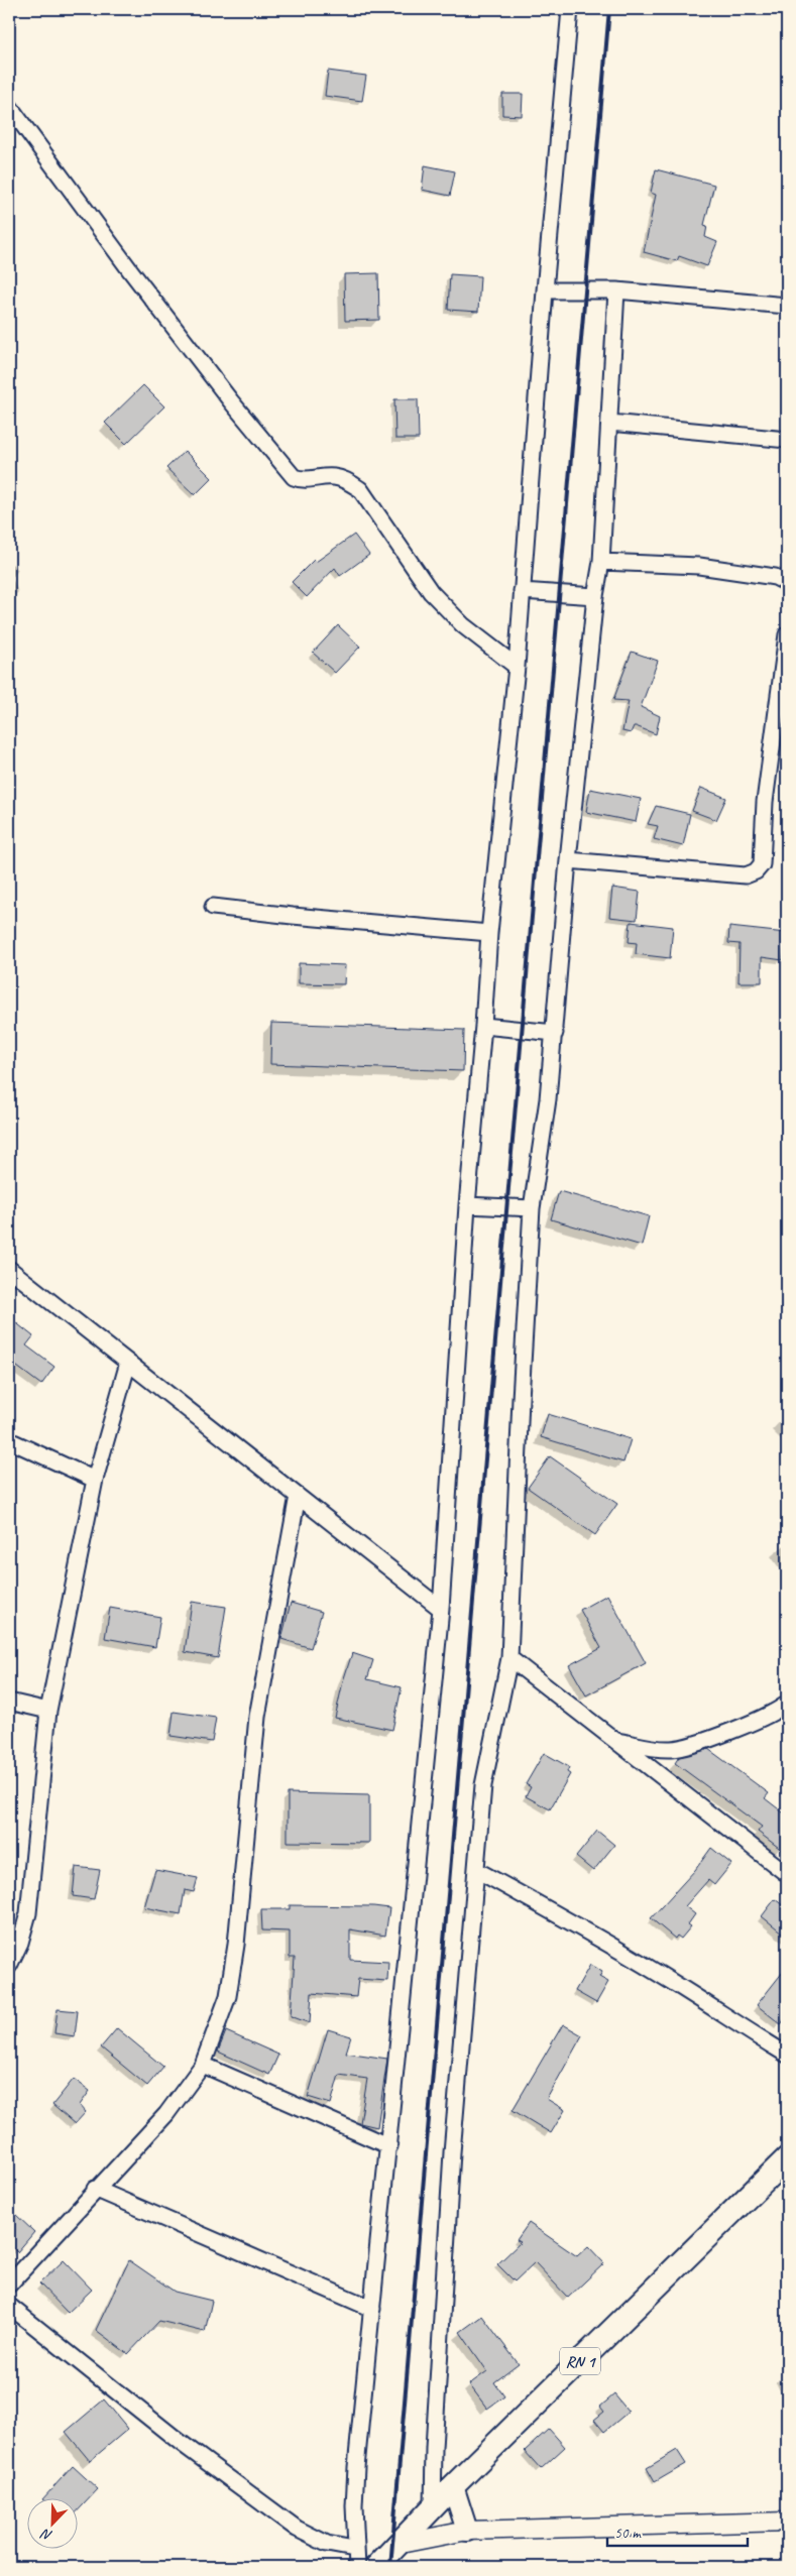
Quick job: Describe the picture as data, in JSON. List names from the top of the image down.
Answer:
{
  "streets": {
    "main road": ["RN 1"]
  },
  "scale_bar": "50 m",
  "north": "bottom left"
}
